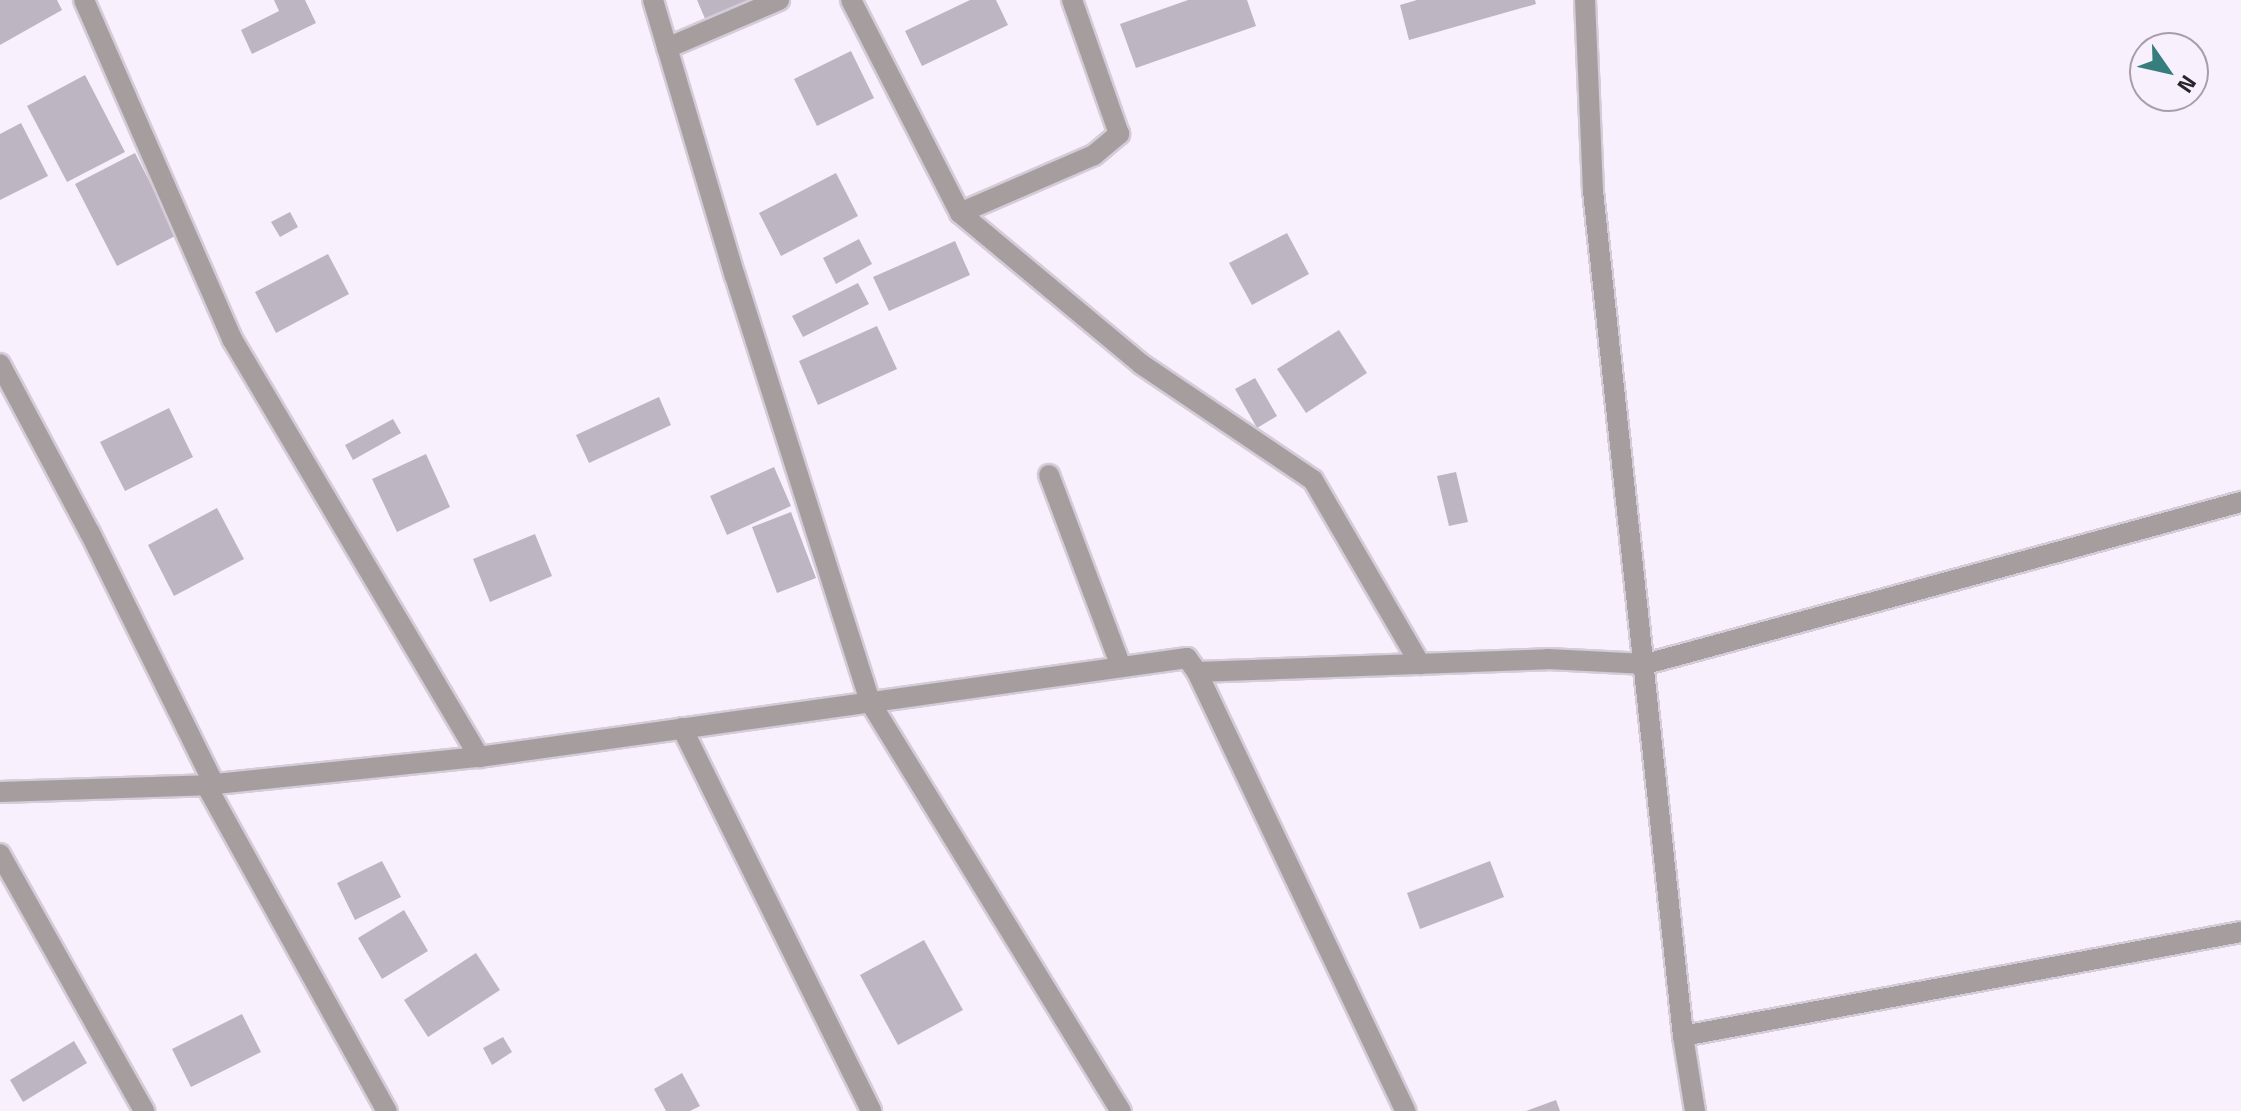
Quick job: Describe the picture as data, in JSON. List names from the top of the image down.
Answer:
{
  "north": "bottom right"
}
